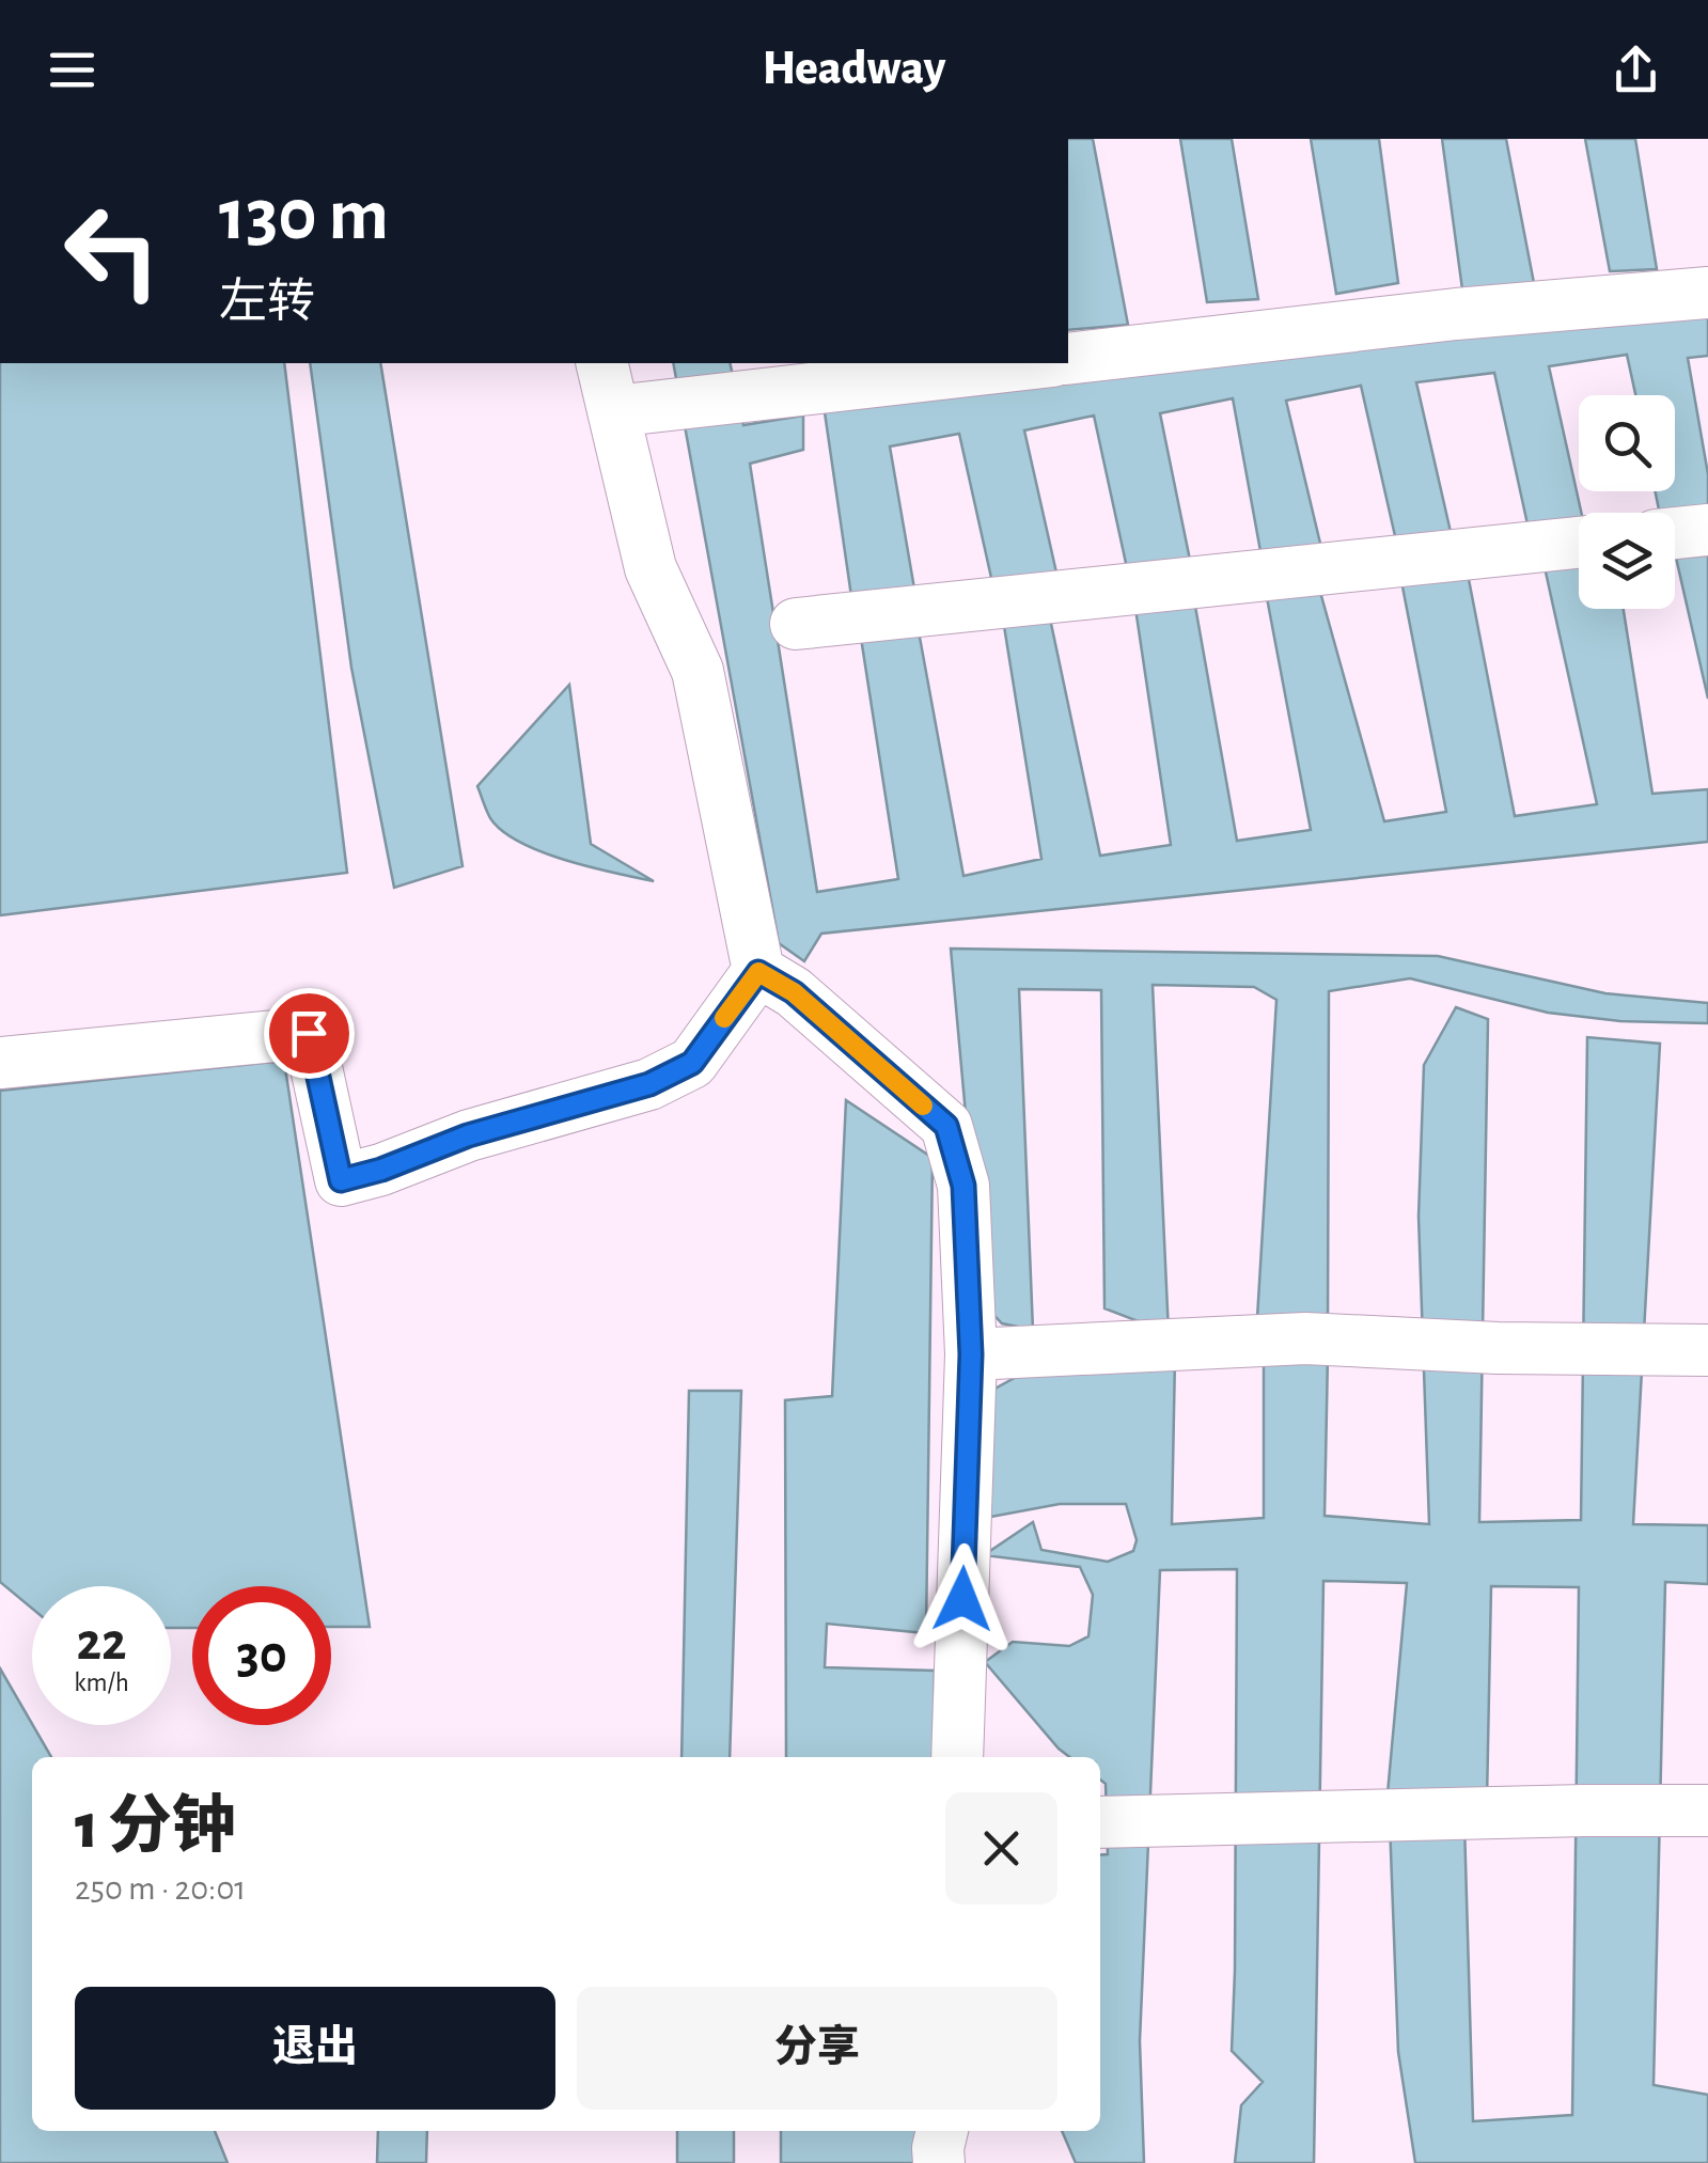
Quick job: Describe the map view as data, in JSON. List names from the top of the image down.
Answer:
{
  "page": {
    "header": "Headway",
    "turn": ["130 m", "左转"],
    "speed": "22 km/h",
    "limit": "30",
    "heading": ["1 分钟", "250 m · 20:01"],
    "buttons": ["退出", "分享"]
  }
}
